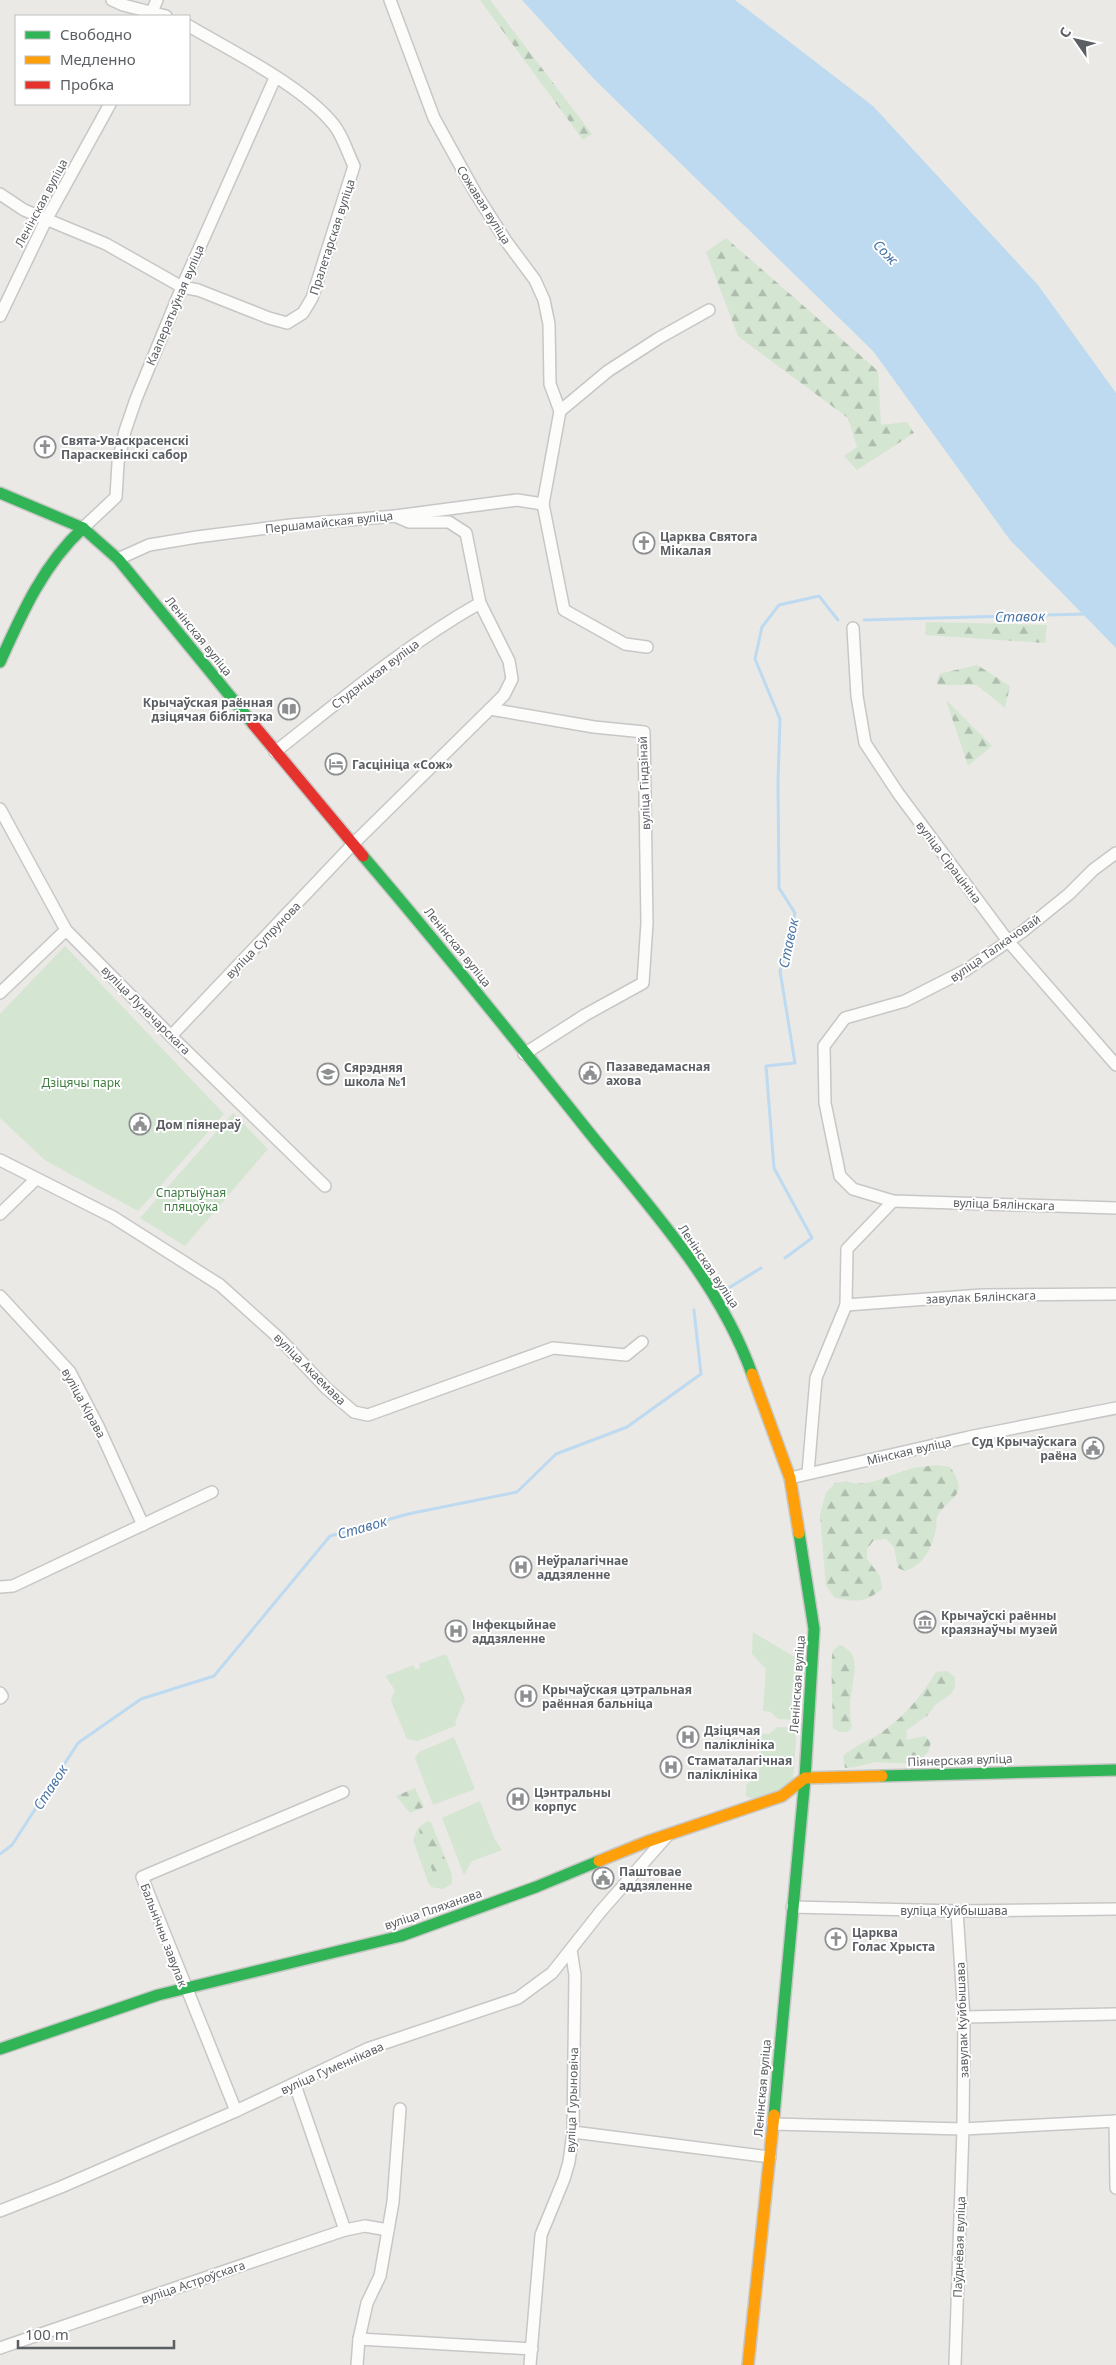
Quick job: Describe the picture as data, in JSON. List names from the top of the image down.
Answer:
{
  "streets": {
    "main road": ["Ленінская вуліца", "Піянерская вуліца", "вуліца Пляханава"],
    "street": [
      "Сожавая вуліца",
      "Пралетарская вуліца",
      "Кааператыўная вуліца",
      "Першамайская вуліца",
      "Студэнцкая вуліца",
      "вуліца Гіндзінай",
      "вуліца Сірацініна",
      "вуліца Супрунова",
      "вуліца Талкачовай",
      "вуліца Луначарскага",
      "вуліца Бялінскага",
      "завулак Бялінскага",
      "вуліца Акаемава",
      "вуліца Кірава",
      "Мінская вуліца",
      "вуліца Куйбышава",
      "Бальнічны завулак",
      "завулак Куйбышава",
      "вуліца Гуменнікава",
      "вуліца Гурыновіча",
      "Паўднёвая вуліца",
      "вуліца Астроўскага"
    ]
  },
  "crossings": [
    ["Ленінская вуліца", "Пралетарская вуліца"],
    ["Ленінская вуліца", "Кааператыўная вуліца"],
    ["Ленінская вуліца", "Першамайская вуліца"],
    ["Ленінская вуліца", "Студэнцкая вуліца"],
    ["Ленінская вуліца", "вуліца Гіндзінай"],
    ["Ленінская вуліца", "вуліца Супрунова"],
    ["Ленінская вуліца", "Мінская вуліца"],
    ["Ленінская вуліца", "Піянерская вуліца"],
    ["Ленінская вуліца", "вуліца Пляханава"],
    ["Ленінская вуліца", "вуліца Куйбышава"],
    ["Пралетарская вуліца", "Кааператыўная вуліца"],
    ["вуліца Гіндзінай", "вуліца Супрунова"],
    ["вуліца Сірацініна", "вуліца Талкачовай"],
    ["вуліца Супрунова", "вуліца Луначарскага"],
    ["вуліца Талкачовай", "вуліца Бялінскага"],
    ["Піянерская вуліца", "вуліца Пляханава"],
    ["вуліца Пляханава", "Бальнічны завулак"],
    ["вуліца Пляханава", "вуліца Гуменнікава"],
    ["вуліца Куйбышава", "завулак Куйбышава"],
    ["Бальнічны завулак", "вуліца Гуменнікава"],
    ["завулак Куйбышава", "Паўднёвая вуліца"],
    ["вуліца Гуменнікава", "вуліца Гурыновіча"]
  ],
  "water": ["Сож", "Ставок"],
  "parks": ["Дзіцячы парк", "Спартыўная пляцоўка"],
  "places": {
    "church": ["Свята-Уваскрасенскі Параскевінскі сабор", "Царква Святога Мікалая", "Царква Голас Хрыста"],
    "library": ["Крычаўская раённая дзіцячая бібліятэка"],
    "hotel": ["Гасцініца «Сож»"],
    "public building": [
      "Пазаведамасная ахова",
      "Дом піянераў",
      "Суд Крычаўскага раёна",
      "Паштовае аддзяленне"
    ],
    "school or university": ["Сярэдняя школа №1"],
    "hospital": [
      "Неўралагічнае аддзяленне",
      "Інфекцыйнае аддзяленне",
      "Крычаўская цэтральная раённая бальніца",
      "Дзіцячая паліклініка",
      "Стаматалагічная паліклініка",
      "Цэнтральны корпус"
    ],
    "museum": ["Крычаўскі раённы краязнаўчы музей"]
  },
  "legend": ["Свободно", "Медленно", "Пробка"],
  "scale_bar": "100 m",
  "north": "top left"
}
